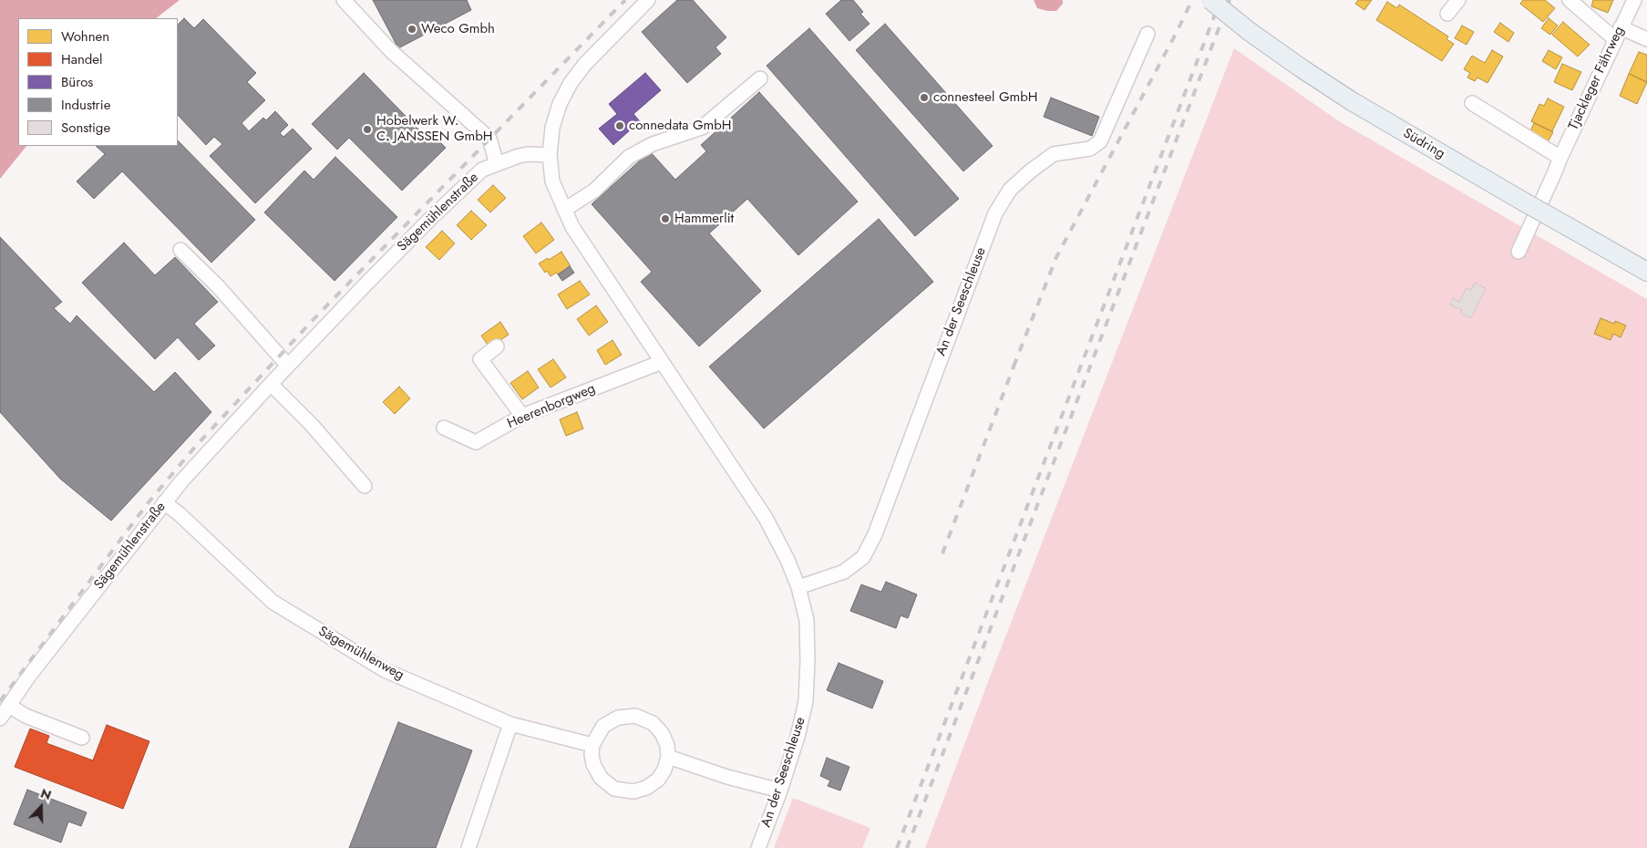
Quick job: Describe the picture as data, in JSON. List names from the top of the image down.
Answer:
{
  "streets": {
    "main road": ["Südring"],
    "street": [
      "Tjackleger Fährweg",
      "Sägemühlenstraße",
      "An der Seeschleuse",
      "Heerenborgweg",
      "Sägemühlenweg"
    ]
  },
  "crossings": [
    ["Sägemühlenstraße", "An der Seeschleuse"],
    ["Sägemühlenstraße", "Sägemühlenweg"],
    ["An der Seeschleuse", "Heerenborgweg"]
  ],
  "places": [
    "Weco Gmbh",
    "connesteel GmbH",
    "connedata GmbH",
    "Hobelwerk W. C. JANSSEN GmbH",
    "Hammerlit"
  ],
  "legend": [
    "Wohnen",
    "Handel",
    "Büros",
    "Industrie",
    "Sonstige"
  ],
  "north": "top"
}
